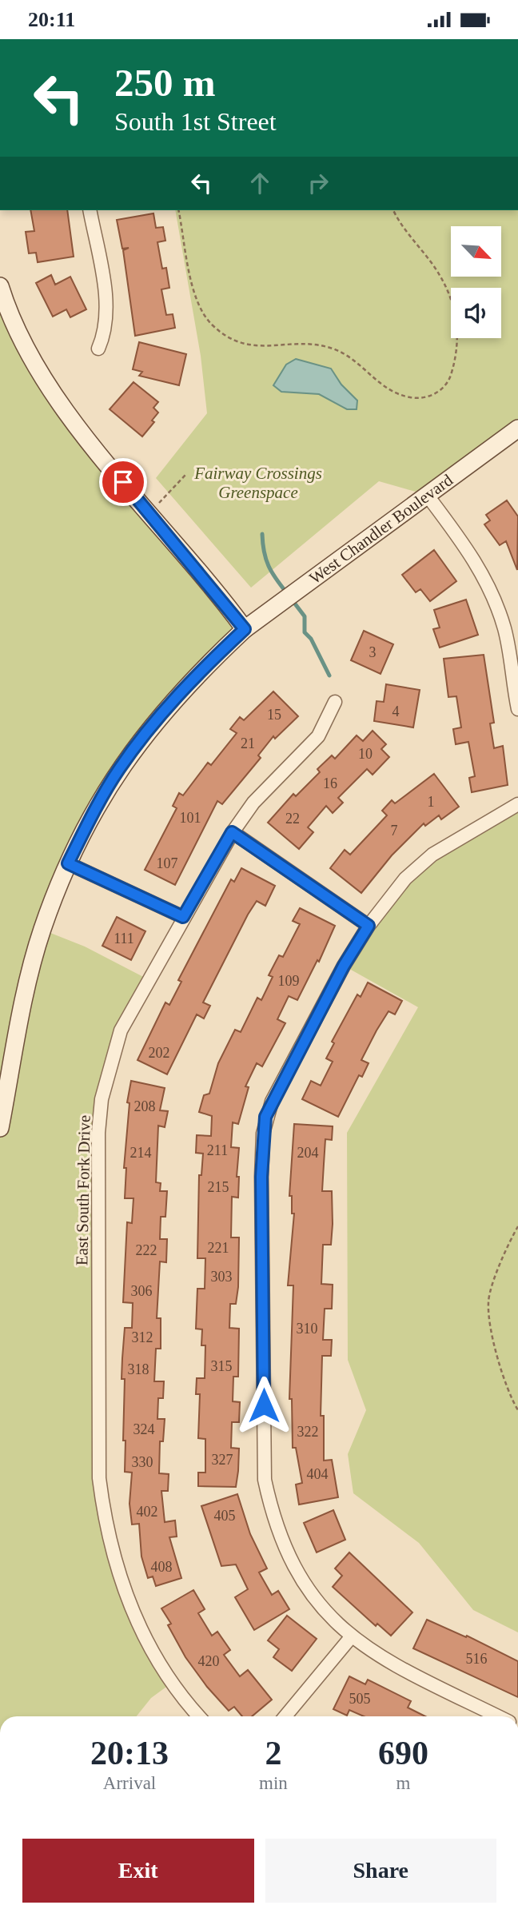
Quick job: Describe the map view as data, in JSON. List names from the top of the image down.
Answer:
{
  "streets": {
    "main road": ["West Chandler Boulevard"],
    "street": ["East South Fork Drive"]
  },
  "parks": ["Fairway Crossings Greenspace"],
  "house_numbers": [
    "3",
    "4",
    "15",
    "21",
    "10",
    "16",
    "1",
    "101",
    "22",
    "7",
    "107",
    "111",
    "109",
    "202",
    "208",
    "211",
    "214",
    "204",
    "215",
    "221",
    "222",
    "303",
    "306",
    "310",
    "312",
    "315",
    "318",
    "324",
    "322",
    "327",
    "330",
    "404",
    "402",
    "405",
    "408",
    "516",
    "420",
    "505"
  ],
  "north": "bottom right",
  "page": {
    "status": "20:11",
    "turn": ["250 m", "South 1st Street"],
    "eta": [
      "20:13",
      "Arrival",
      "2",
      "min",
      "690",
      "m"
    ],
    "buttons": ["Exit", "Share"]
  }
}
